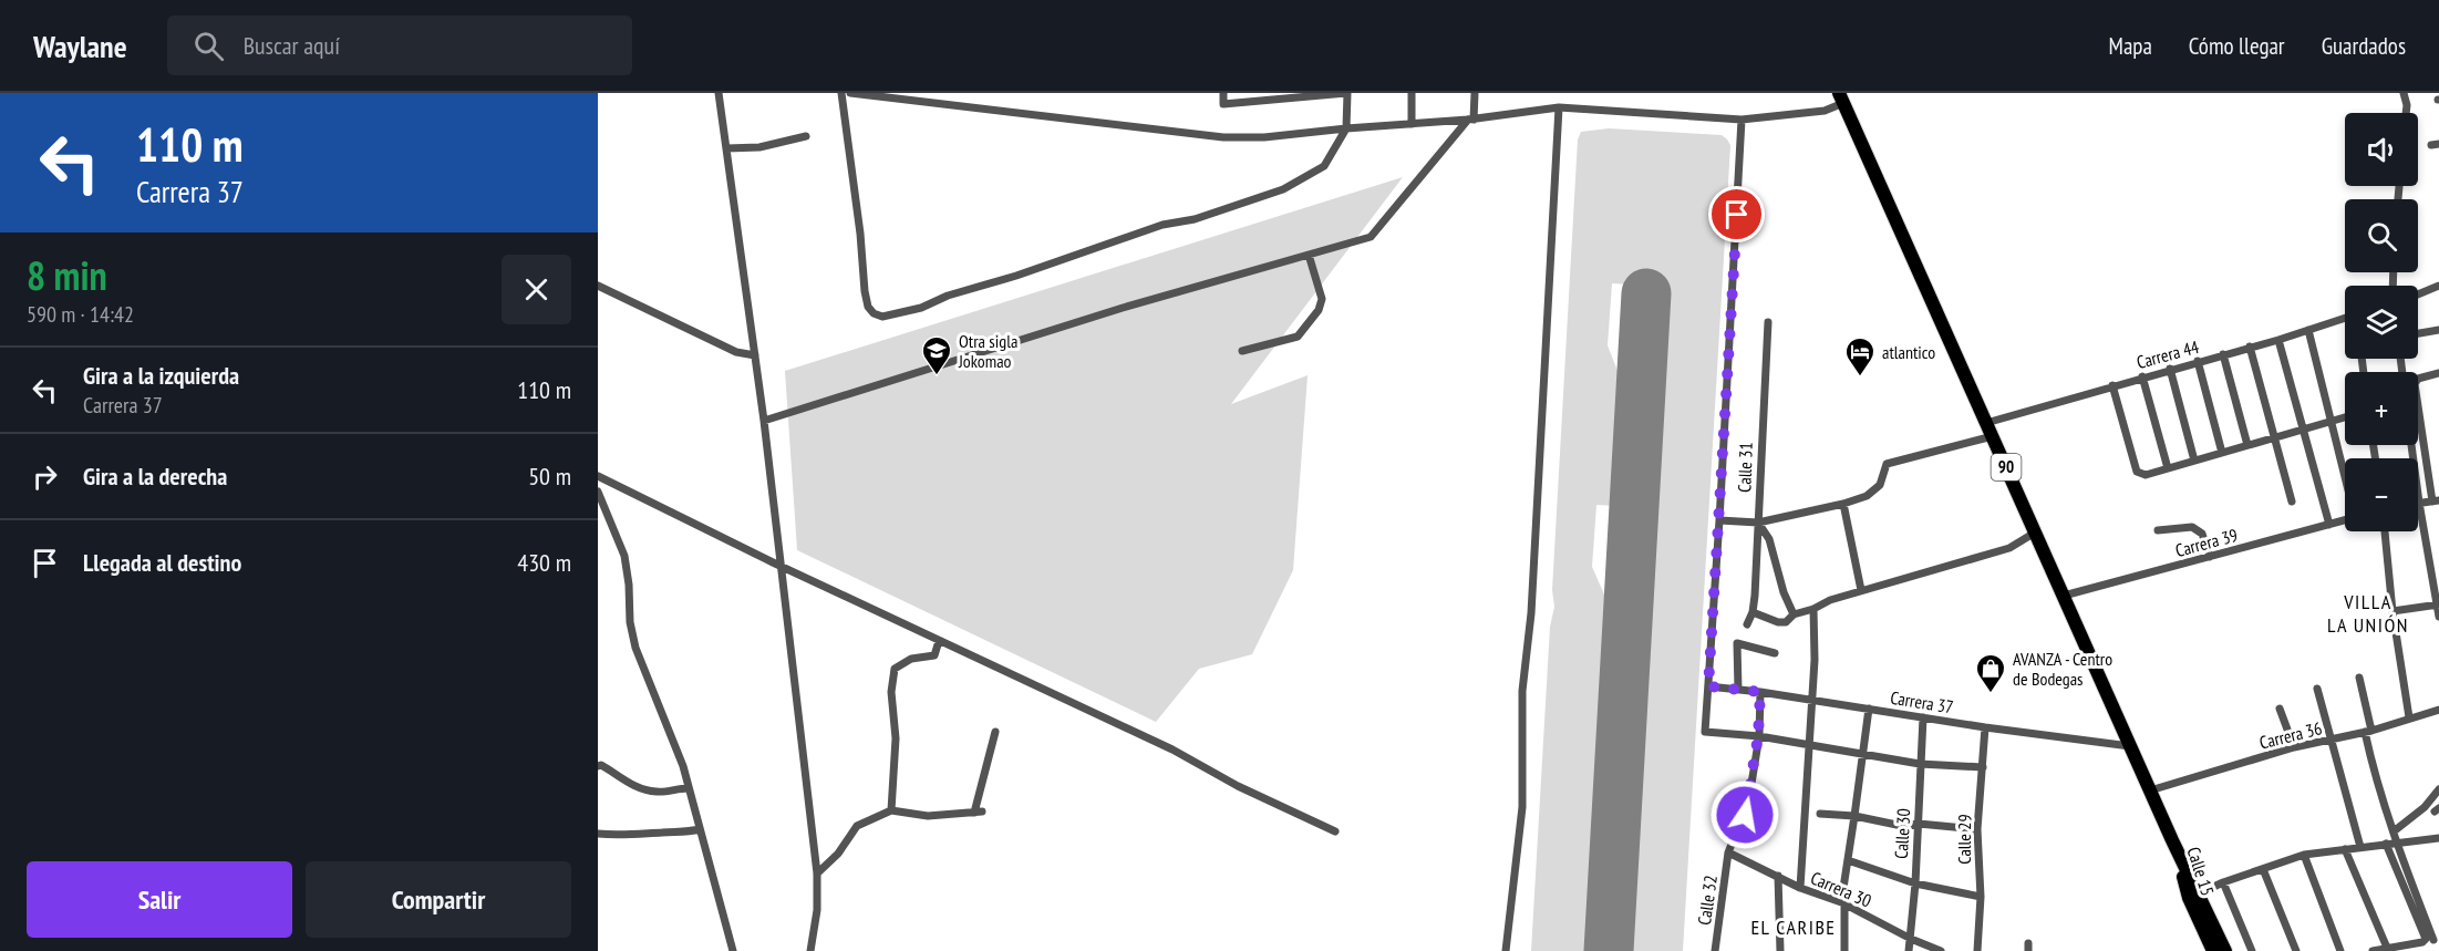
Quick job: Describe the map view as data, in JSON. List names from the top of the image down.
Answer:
{
  "streets": {
    "highway": ["90", "Calle 15"],
    "street": [
      "Carrera 44",
      "Calle 31",
      "Carrera 39",
      "Carrera 37",
      "Carrera 36",
      "Calle 30",
      "Calle 29",
      "Carrera 30",
      "Calle 32"
    ]
  },
  "crossings": [
    ["Carrera 44", "90"],
    ["90", "Carrera 39"],
    ["90", "Carrera 37"],
    ["90", "Carrera 36"],
    ["90", "Calle 15"],
    ["Carrera 37", "Calle 30"],
    ["Carrera 37", "Calle 29"],
    ["Carrera 37", "Calle 32"],
    ["Carrera 36", "Calle 15"],
    ["Calle 30", "Carrera 30"],
    ["Carrera 30", "Calle 32"]
  ],
  "districts": ["VILLA LA UNIÓN", "EL CARIBE"],
  "places": {
    "school or university": ["Otra sigla Jokomao"],
    "hotel": ["atlantico"],
    "shop": ["AVANZA - Centro de Bodegas"]
  },
  "page": {
    "header": "Waylane",
    "search": "Buscar aquí",
    "nav": ["Mapa", "Cómo llegar", "Guardados"],
    "turn": ["110 m", "Carrera 37"],
    "map_buttons": ["+", "−"],
    "heading": ["8 min", "590 m · 14:42"],
    "list": [
      {
        "name": "Gira a la izquierda",
        "note": "Carrera 37",
        "value": "110 m"
      },
      {
        "name": "Gira a la derecha",
        "value": "50 m"
      },
      {
        "name": "Llegada al destino",
        "value": "430 m"
      }
    ],
    "buttons": ["Salir", "Compartir"]
  }
}
